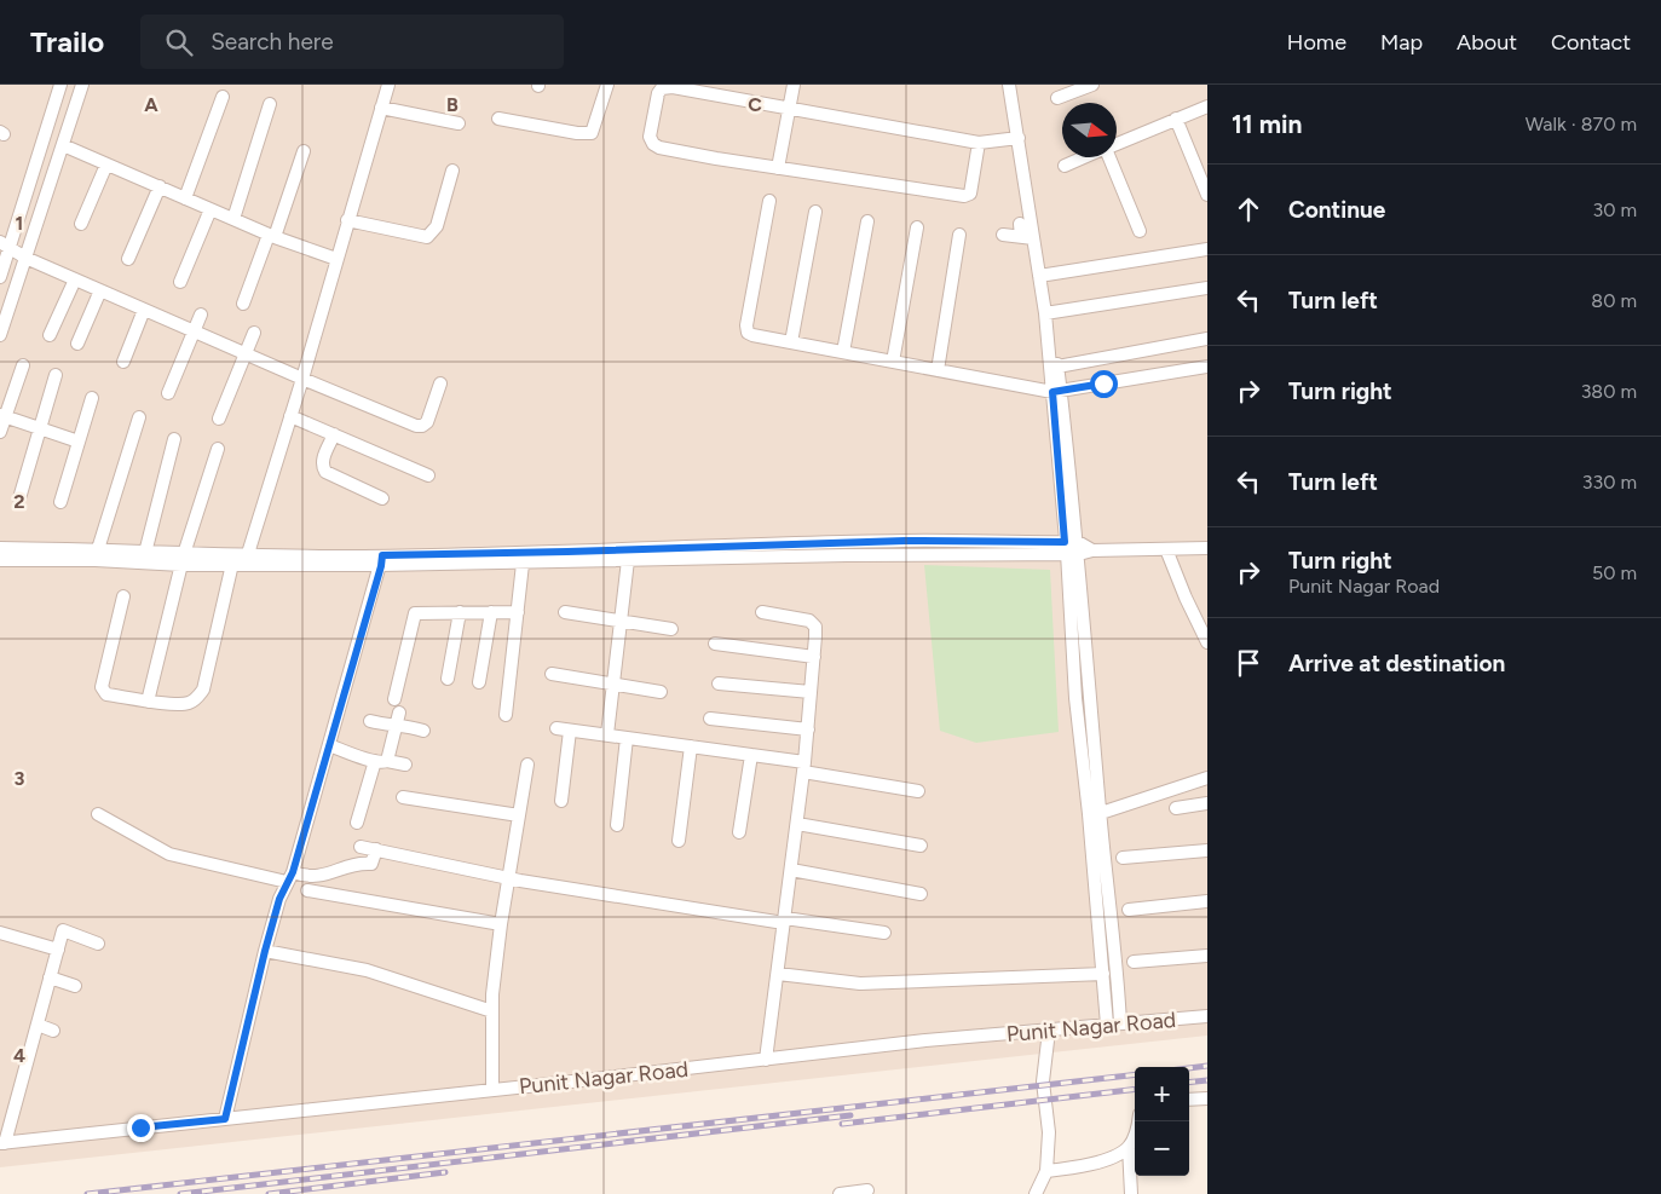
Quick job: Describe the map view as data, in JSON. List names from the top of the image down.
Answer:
{
  "streets": {
    "street": ["Punit Nagar Road"]
  },
  "north": "right",
  "page": {
    "header": "Trailo",
    "search": "Search here",
    "nav": [
      "Home",
      "Map",
      "About",
      "Contact"
    ],
    "heading": ["11 min", "Walk · 870 m"],
    "list": [
      ["Continue", "30 m"],
      ["Turn left", "80 m"],
      ["Turn right", "380 m"],
      ["Turn left", "330 m"],
      ["Turn right", "Punit Nagar Road", "50 m"],
      "Arrive at destination"
    ],
    "map_buttons": ["+", "−"]
  },
  "grid": {
    "columns": ["A", "B", "C"],
    "rows": [
      "1",
      "2",
      "3",
      "4"
    ]
  }
}
